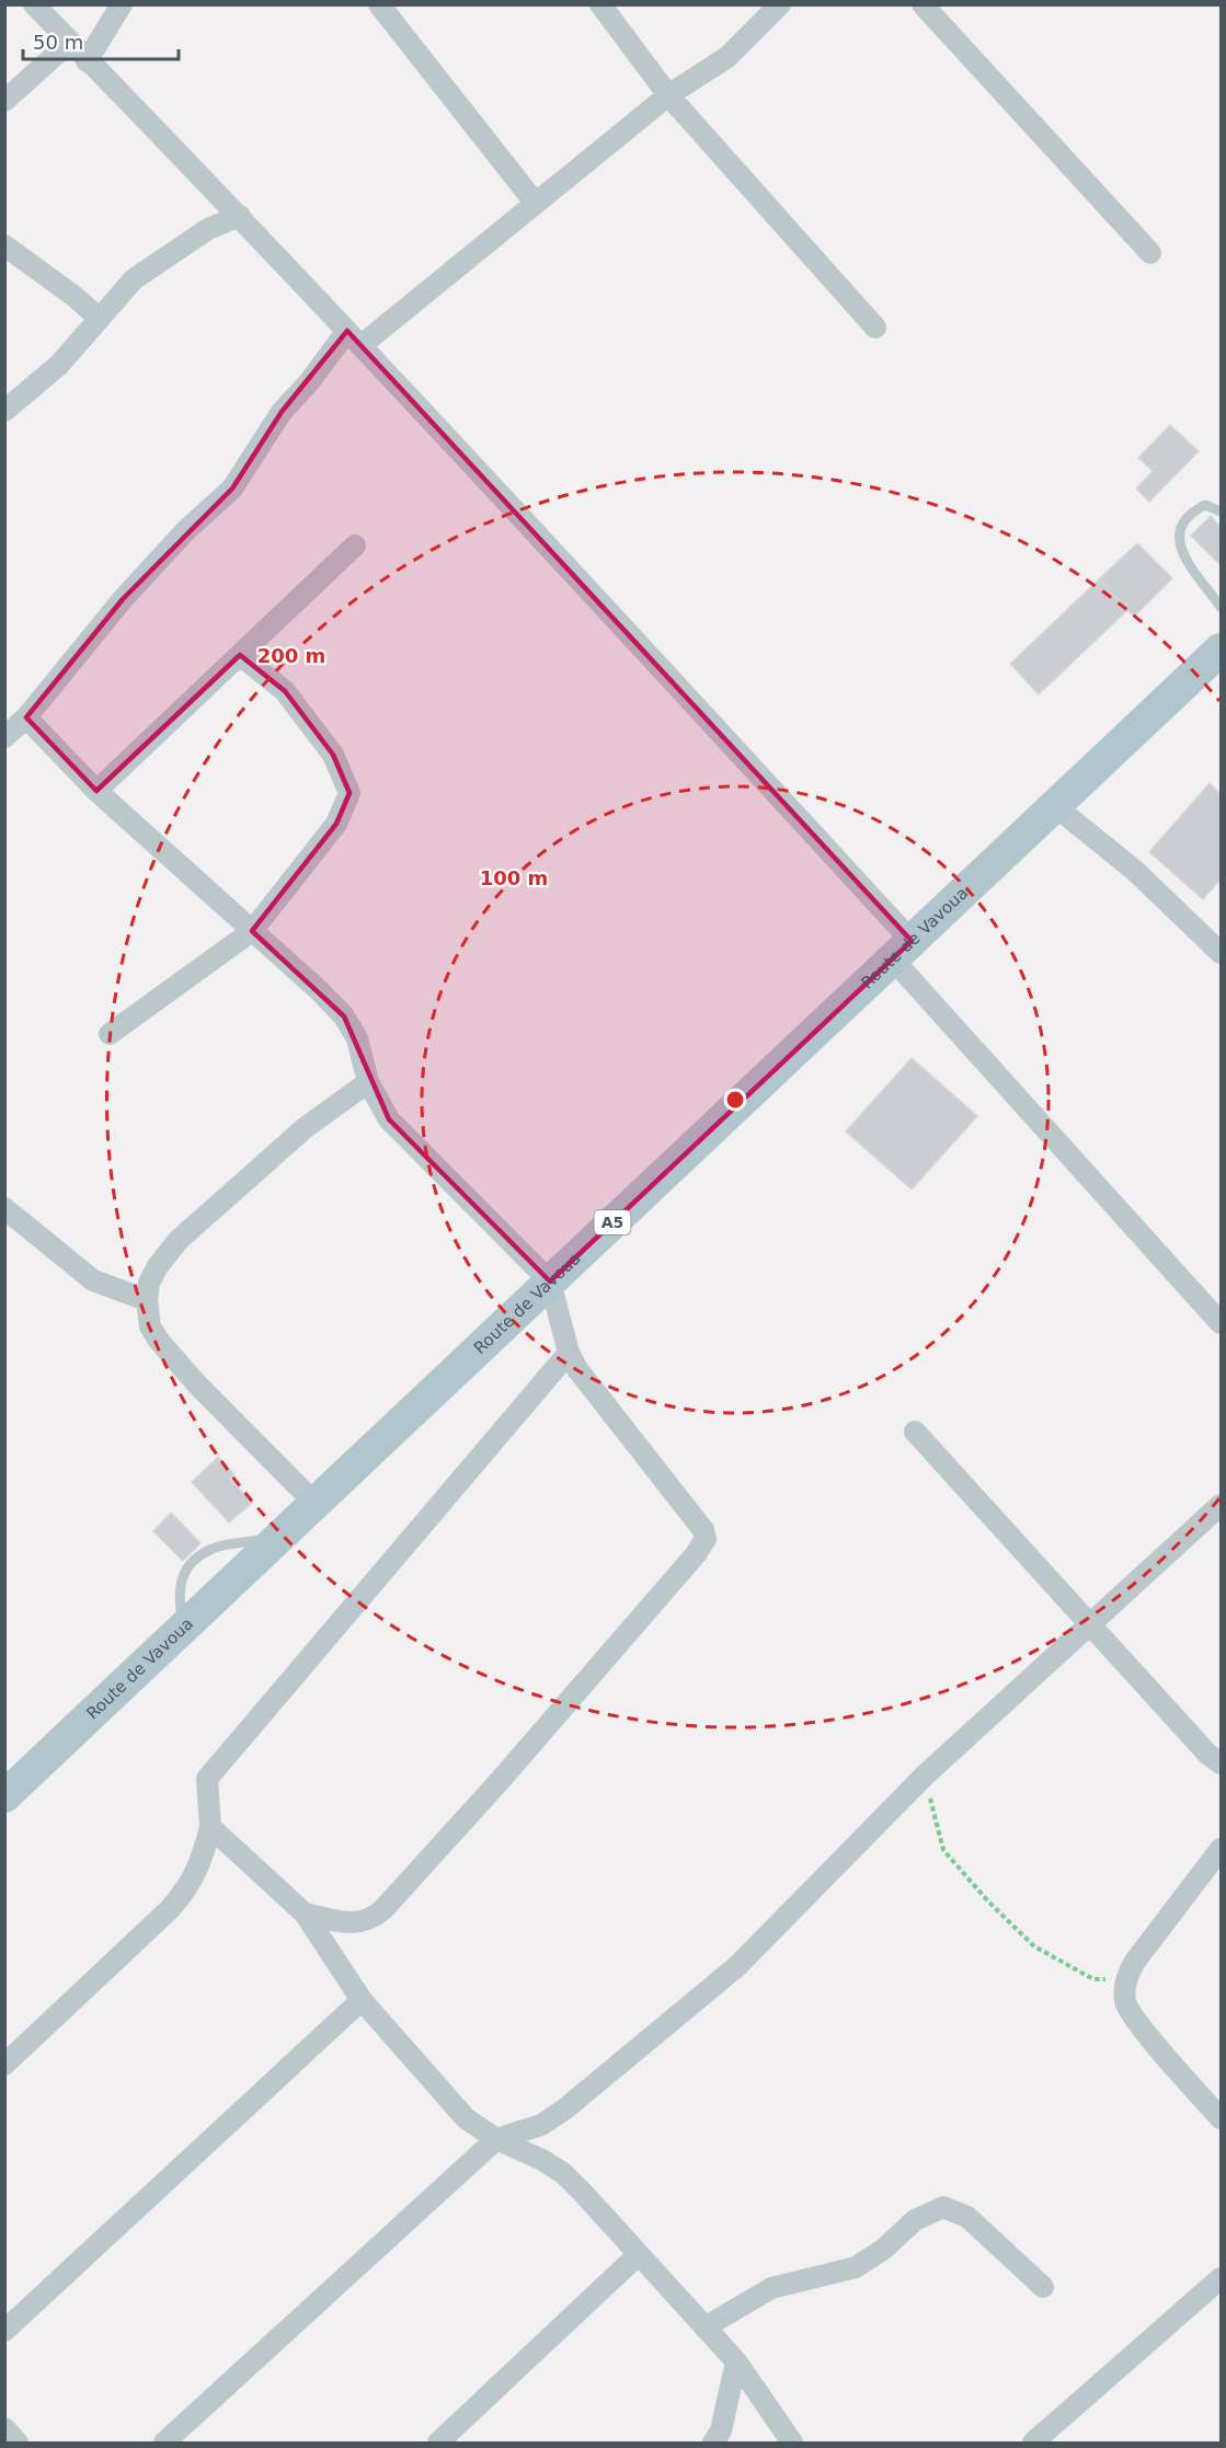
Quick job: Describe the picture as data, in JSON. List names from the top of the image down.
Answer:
{
  "streets": {
    "main road": ["Route de Vavoua", "A5"]
  },
  "scale_bar": "50 m",
  "rings": ["200 m", "100 m"]
}
